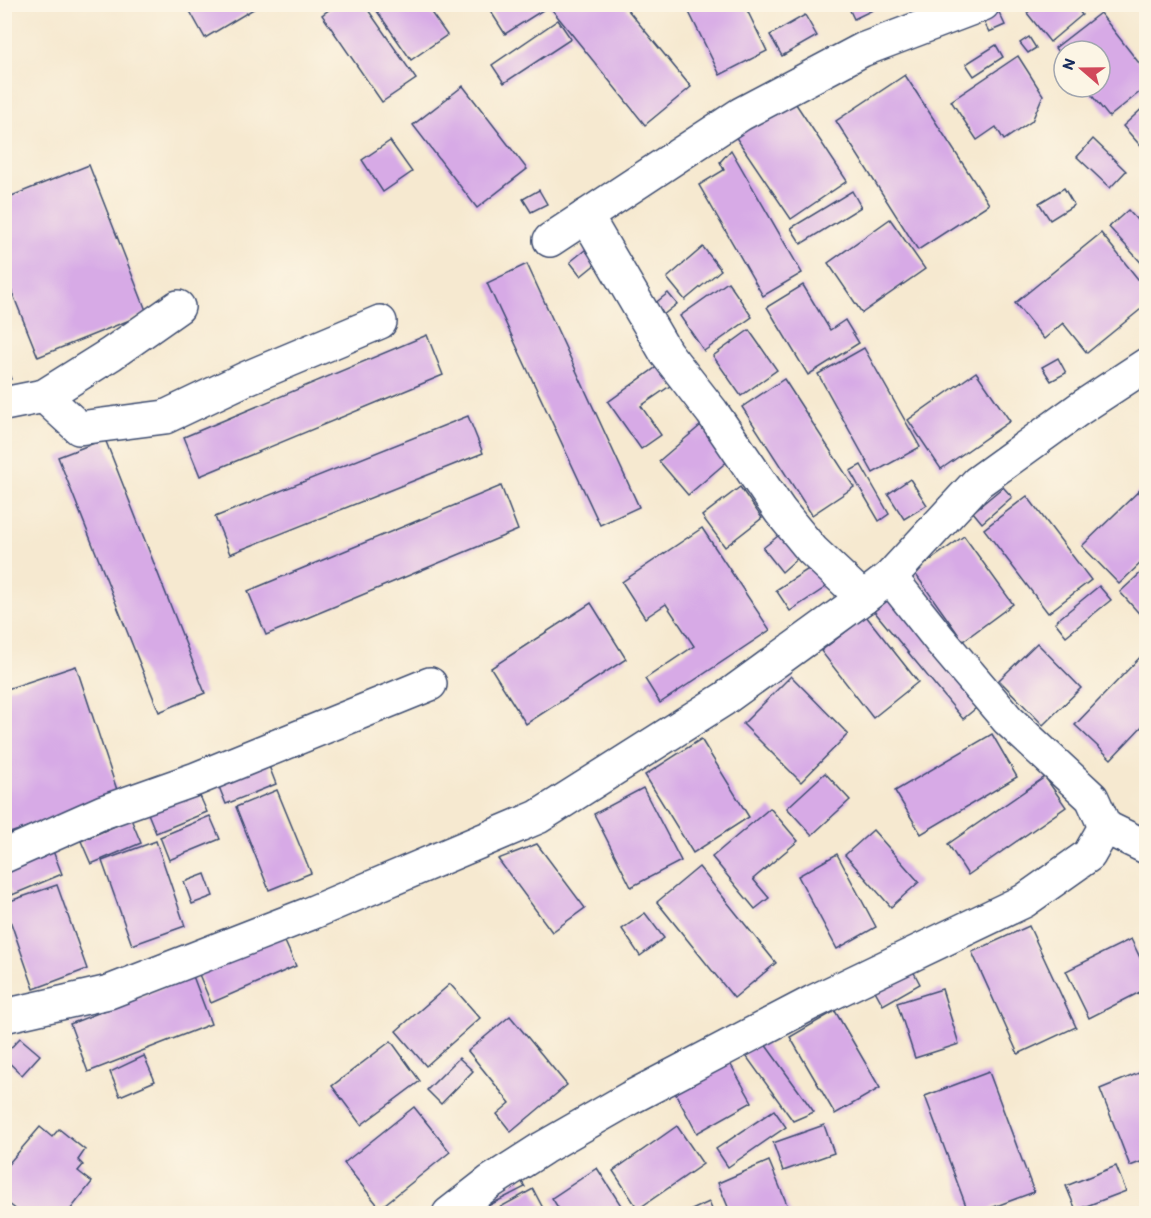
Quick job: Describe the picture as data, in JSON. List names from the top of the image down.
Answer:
{
  "north": "left"
}
